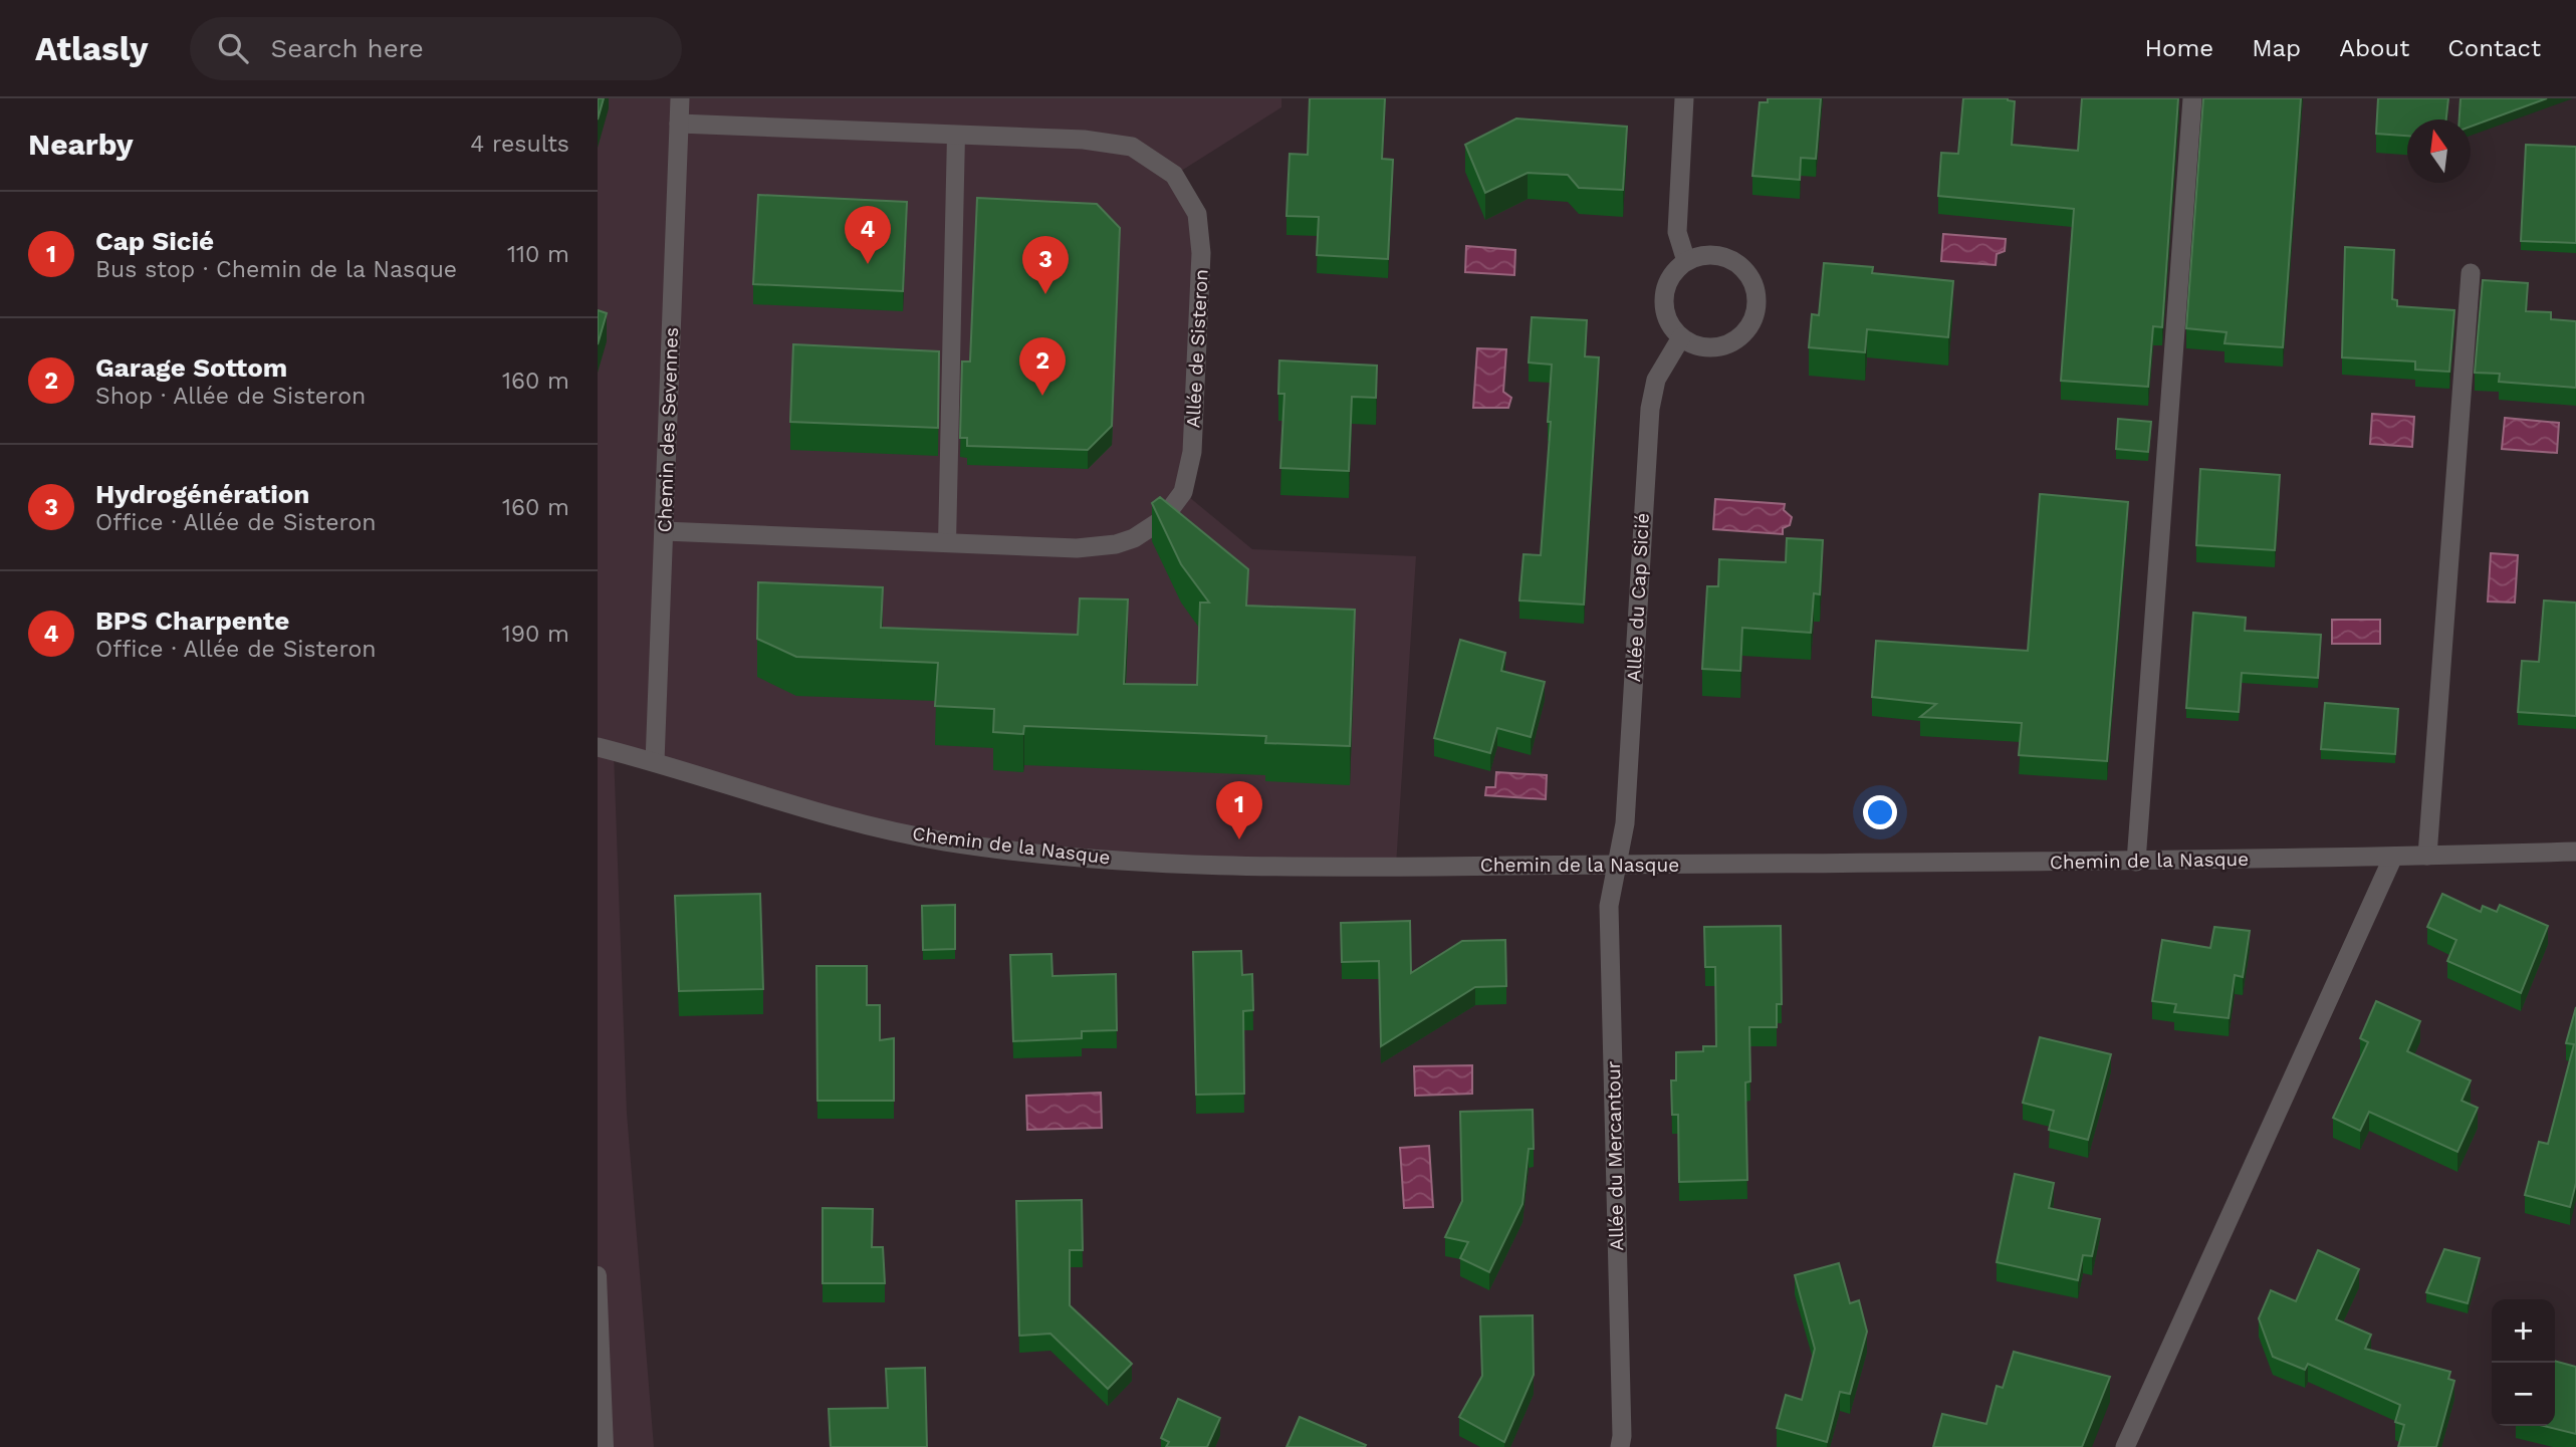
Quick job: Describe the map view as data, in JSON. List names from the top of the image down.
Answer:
{
  "streets": {
    "street": [
      "Allée de Sisteron",
      "Chemin des Sevennes",
      "Allée du Cap Sicié",
      "Chemin de la Nasque",
      "Allée du Mercantour"
    ]
  },
  "crossings": [
    ["Allée de Sisteron", "Chemin des Sevennes"],
    ["Chemin des Sevennes", "Chemin de la Nasque"],
    ["Allée du Cap Sicié", "Chemin de la Nasque"],
    ["Allée du Cap Sicié", "Allée du Mercantour"],
    ["Chemin de la Nasque", "Allée du Mercantour"]
  ],
  "north": "top",
  "page": {
    "header": "Atlasly",
    "search": "Search here",
    "nav": [
      "Home",
      "Map",
      "About",
      "Contact"
    ],
    "heading": ["Nearby", "4 results"],
    "list": [
      {
        "mark": "1",
        "name": "Cap Sicié",
        "note": "Bus stop · Chemin de la Nasque",
        "value": "110 m"
      },
      {
        "mark": "2",
        "name": "Garage Sottom",
        "note": "Shop · Allée de Sisteron",
        "value": "160 m"
      },
      {
        "mark": "3",
        "name": "Hydrogénération",
        "note": "Office · Allée de Sisteron",
        "value": "160 m"
      },
      {
        "mark": "4",
        "name": "BPS Charpente",
        "note": "Office · Allée de Sisteron",
        "value": "190 m"
      }
    ],
    "pins": [
      "4",
      "3",
      "2",
      "1"
    ],
    "map_buttons": ["+", "−"]
  }
}
